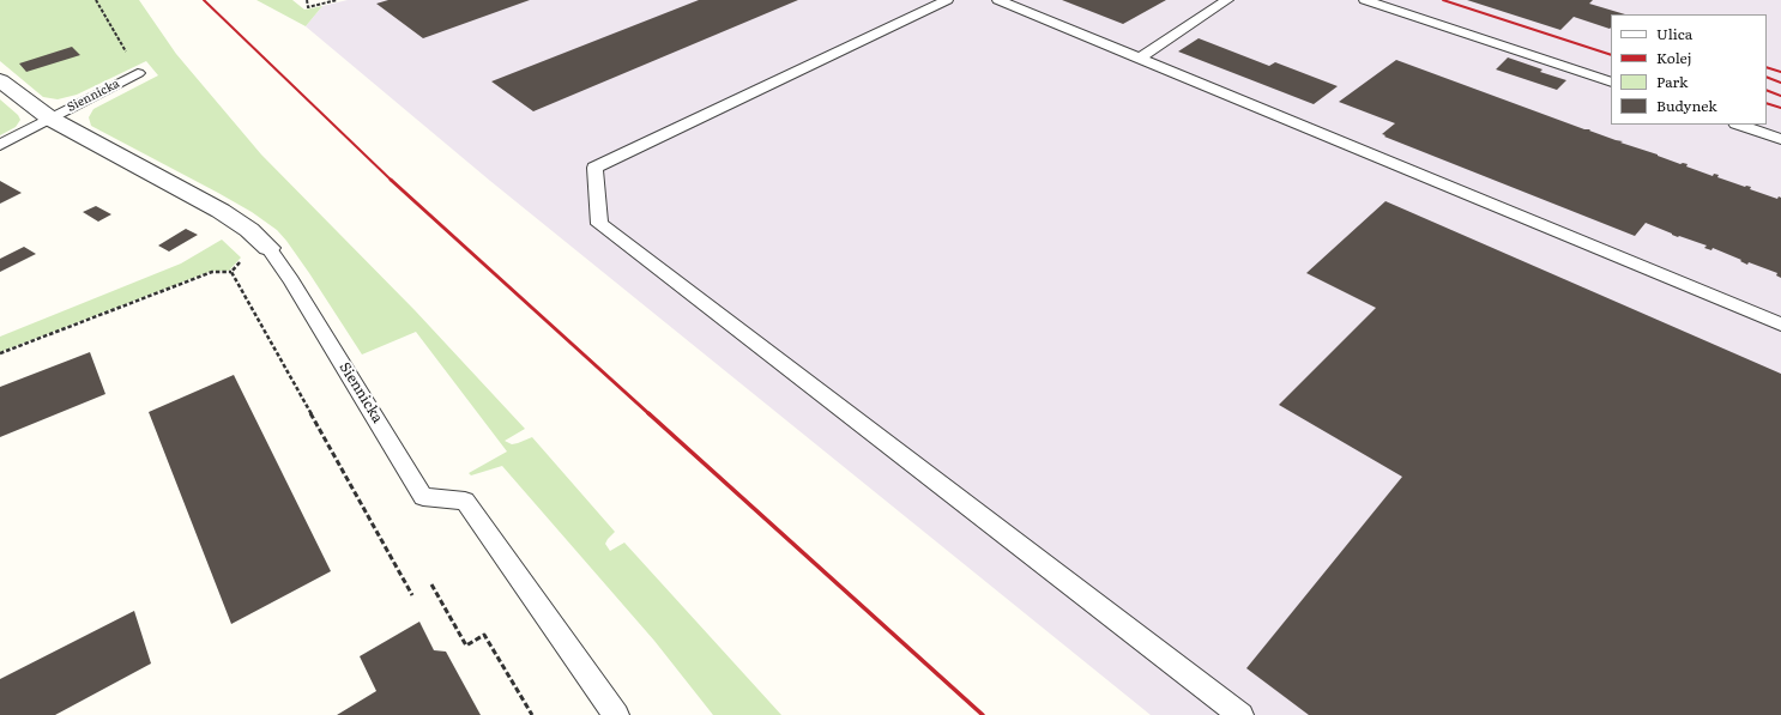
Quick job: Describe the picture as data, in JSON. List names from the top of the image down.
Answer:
{
  "streets": {
    "street": ["Siennicka"]
  },
  "legend": [
    "Ulica",
    "Kolej",
    "Park",
    "Budynek"
  ]
}
